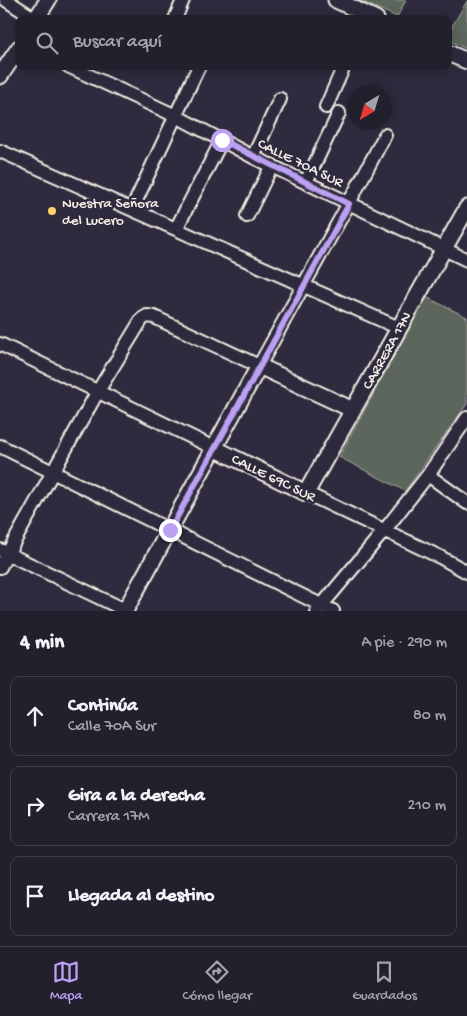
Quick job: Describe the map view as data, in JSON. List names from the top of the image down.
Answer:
{
  "streets": {
    "street": ["CALLE 70A SUR", "CARRERA 17N", "CALLE 69C SUR"]
  },
  "crossings": [
    ["CALLE 70A SUR", "CARRERA 17N"],
    ["CARRERA 17N", "CALLE 69C SUR"]
  ],
  "places": ["Nuestra Señora del Lucero"],
  "north": "bottom left",
  "page": {
    "search": "Buscar aquí",
    "heading": ["4 min", "A pie · 290 m"],
    "list": [
      ["Continúa", "Calle 70A Sur", "80 m"],
      ["Gira a la derecha", "Carrera 17M", "210 m"],
      "Llegada al destino"
    ],
    "nav": ["Mapa", "Cómo llegar", "Guardados"]
  }
}
